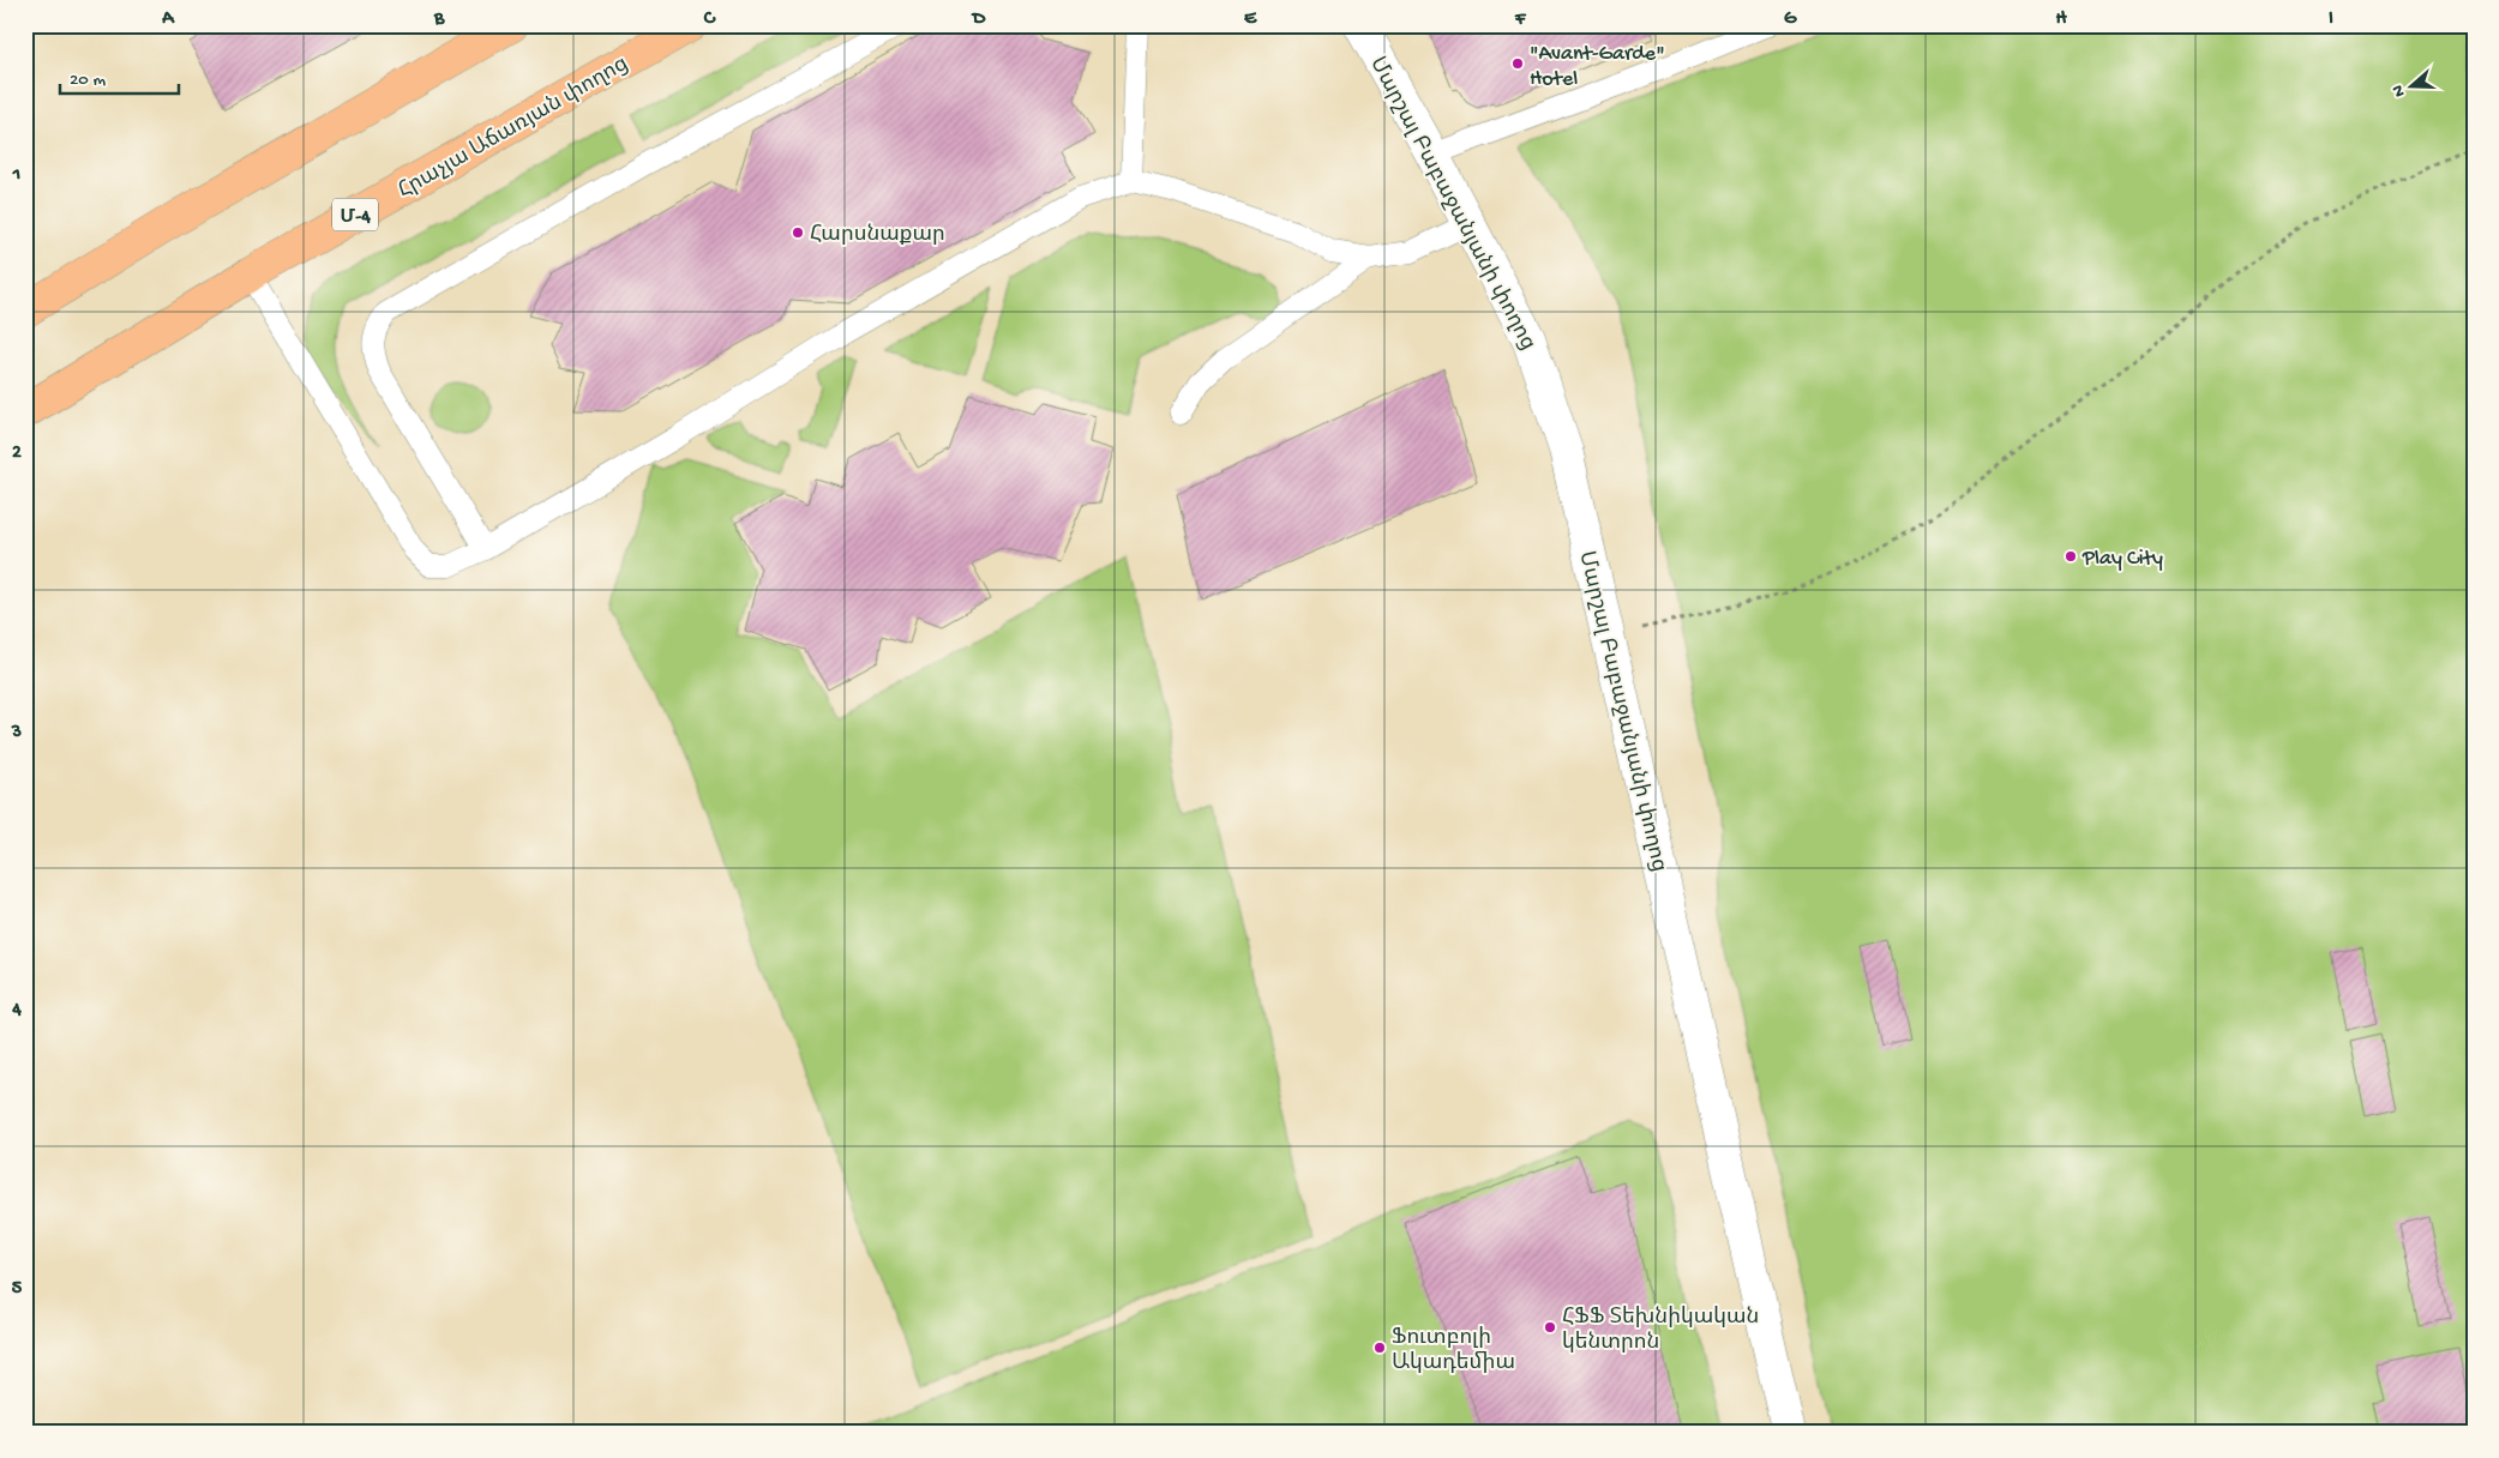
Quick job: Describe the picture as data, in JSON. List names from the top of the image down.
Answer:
{
  "streets": {
    "highway": ["Հրաչյա Աճառյան փողոց", "Մ-4"],
    "street": ["Մարշալ Բաբաջանյանի փողոց"]
  },
  "places": [
    "\"Avant-Garde\" Hotel",
    "Հարսնաքար",
    "Play City",
    "ՀՖՖ Տեխնիկական կենտրոն",
    "Ֆուտբոլի Ակադեմիա"
  ],
  "scale_bar": "20 m",
  "north": "left",
  "grid": {
    "columns": [
      "A",
      "B",
      "C",
      "D",
      "E",
      "F",
      "G",
      "H",
      "I"
    ],
    "rows": [
      "1",
      "2",
      "3",
      "4",
      "5"
    ]
  }
}
